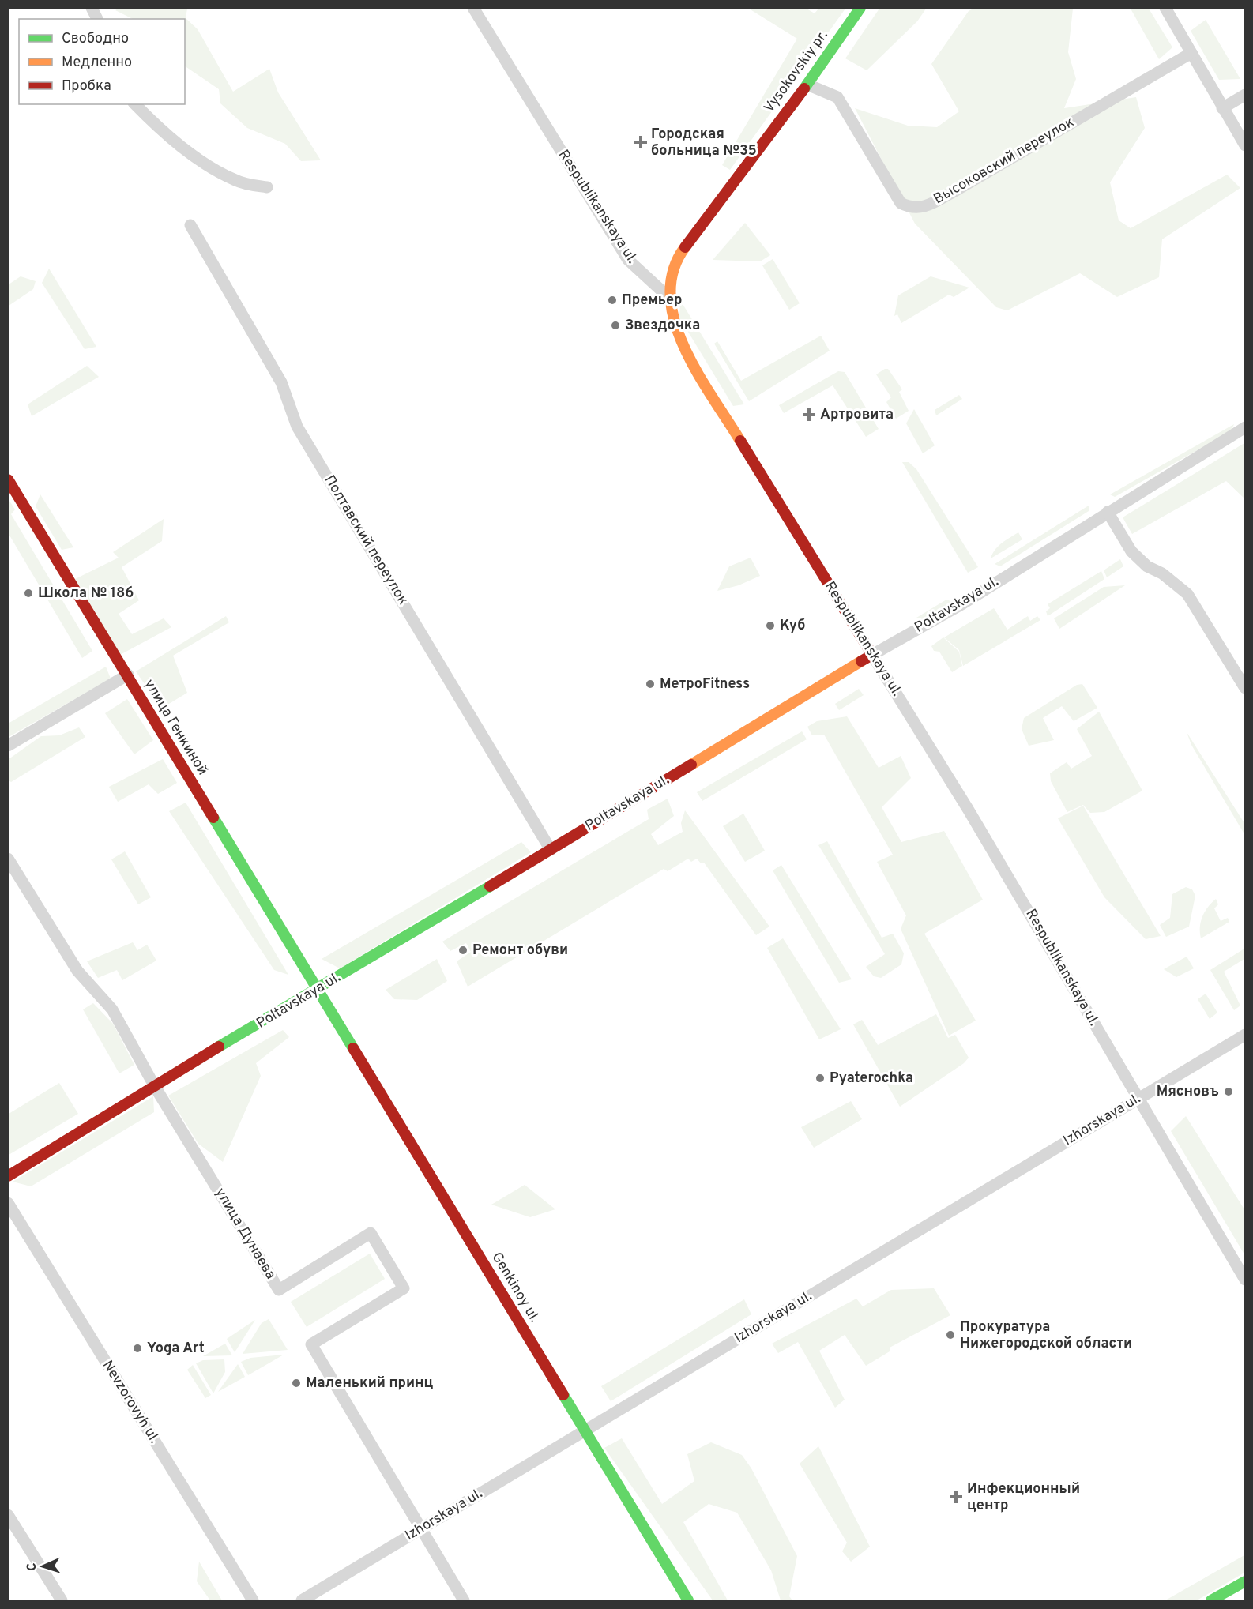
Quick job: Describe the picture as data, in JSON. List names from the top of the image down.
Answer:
{
  "streets": {
    "street": [
      "Vysokovskiy pr.",
      "Высоковский переулок",
      "Respublikanskaya ul.",
      "Полтавский переулок",
      "Poltavskaya ul.",
      "улица Генкиной",
      "Izhorskaya ul.",
      "улица Дунаева",
      "Genkinoy ul.",
      "Nevzorovyh ul."
    ]
  },
  "crossings": [
    ["Vysokovskiy pr.", "Высоковский переулок"],
    ["Vysokovskiy pr.", "Respublikanskaya ul."],
    ["Respublikanskaya ul.", "Poltavskaya ul."],
    ["Respublikanskaya ul.", "Izhorskaya ul."],
    ["Полтавский переулок", "Poltavskaya ul."],
    ["Poltavskaya ul.", "улица Генкиной"],
    ["Poltavskaya ul.", "улица Дунаева"],
    ["Poltavskaya ul.", "Genkinoy ul."],
    ["улица Генкиной", "Genkinoy ul."],
    ["Izhorskaya ul.", "улица Дунаева"],
    ["Izhorskaya ul.", "Genkinoy ul."]
  ],
  "places": {
    "health": ["Городская больница №35", "Артровита", "Инфекционный центр"],
    "other": [
      "Премьер",
      "Звездочка",
      "Школа № 186",
      "Куб",
      "МетроFitness",
      "Ремонт обуви",
      "Pyaterochka",
      "Мясновъ",
      "Прокуратура Нижегородской области",
      "Yoga Art",
      "Маленький принц"
    ]
  },
  "legend": ["Свободно", "Медленно", "Пробка"],
  "north": "left"
}
